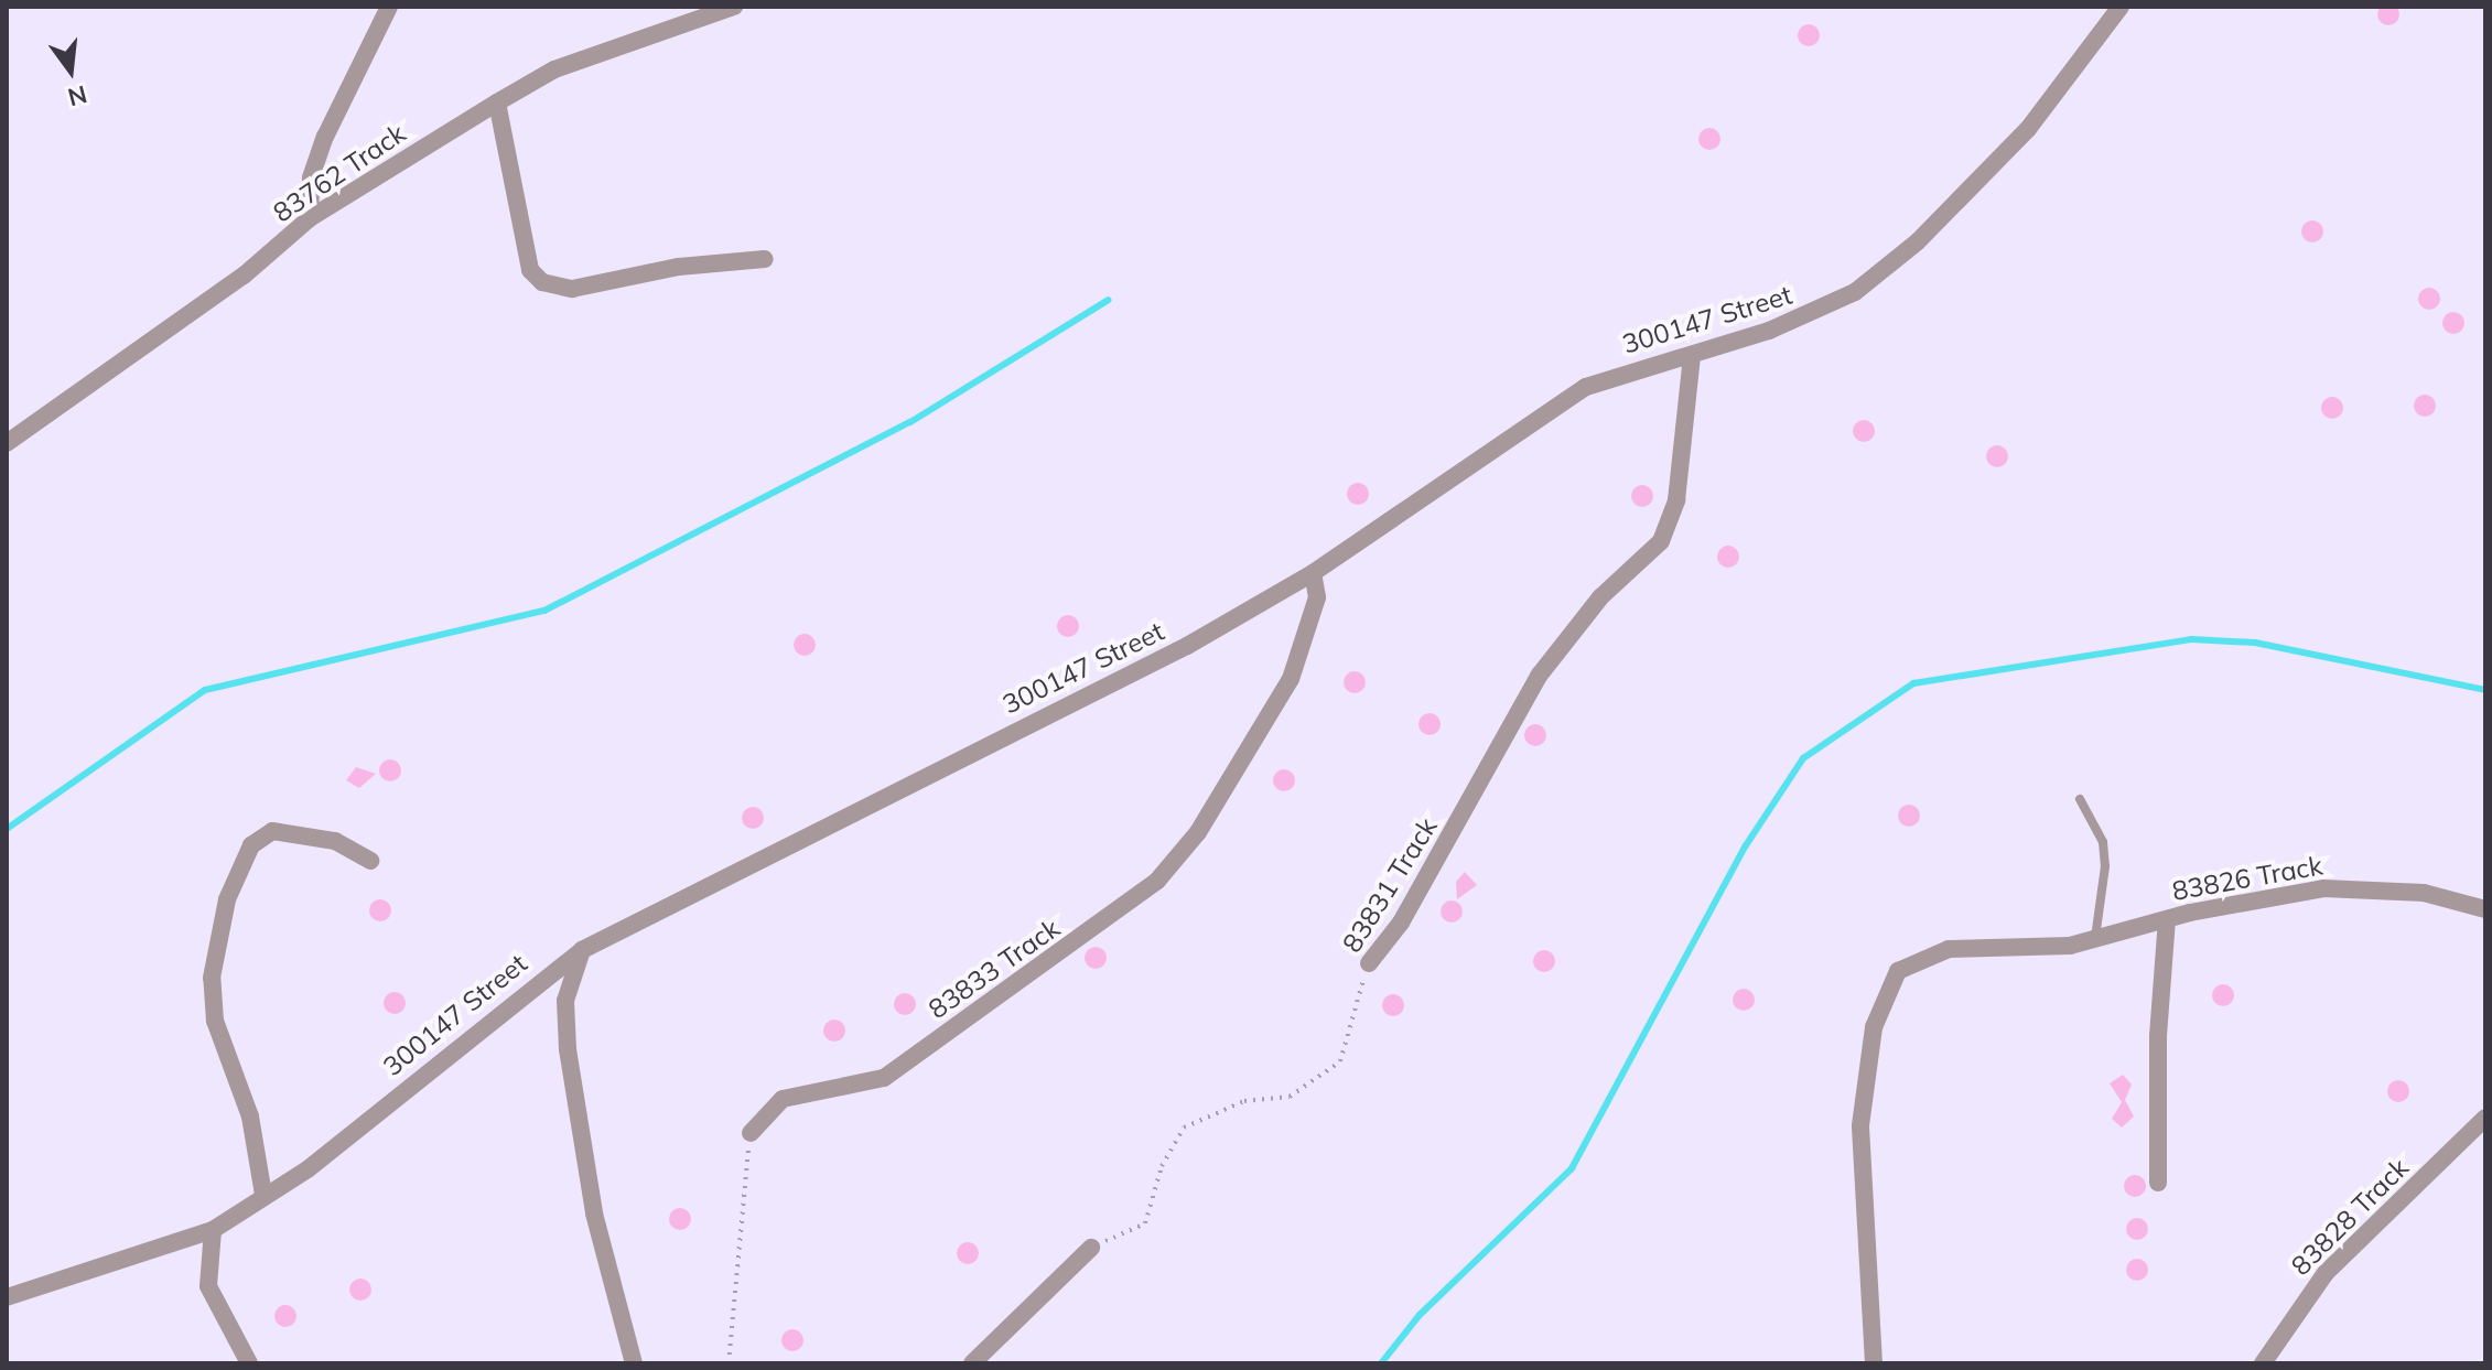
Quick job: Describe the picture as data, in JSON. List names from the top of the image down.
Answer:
{
  "streets": {
    "street": [
      "83762 Track",
      "300147 Street",
      "83826 Track",
      "83831 Track",
      "83833 Track",
      "83828 Track"
    ]
  },
  "crossings": [
    ["300147 Street", "83831 Track"],
    ["300147 Street", "83833 Track"]
  ],
  "north": "bottom"
}
